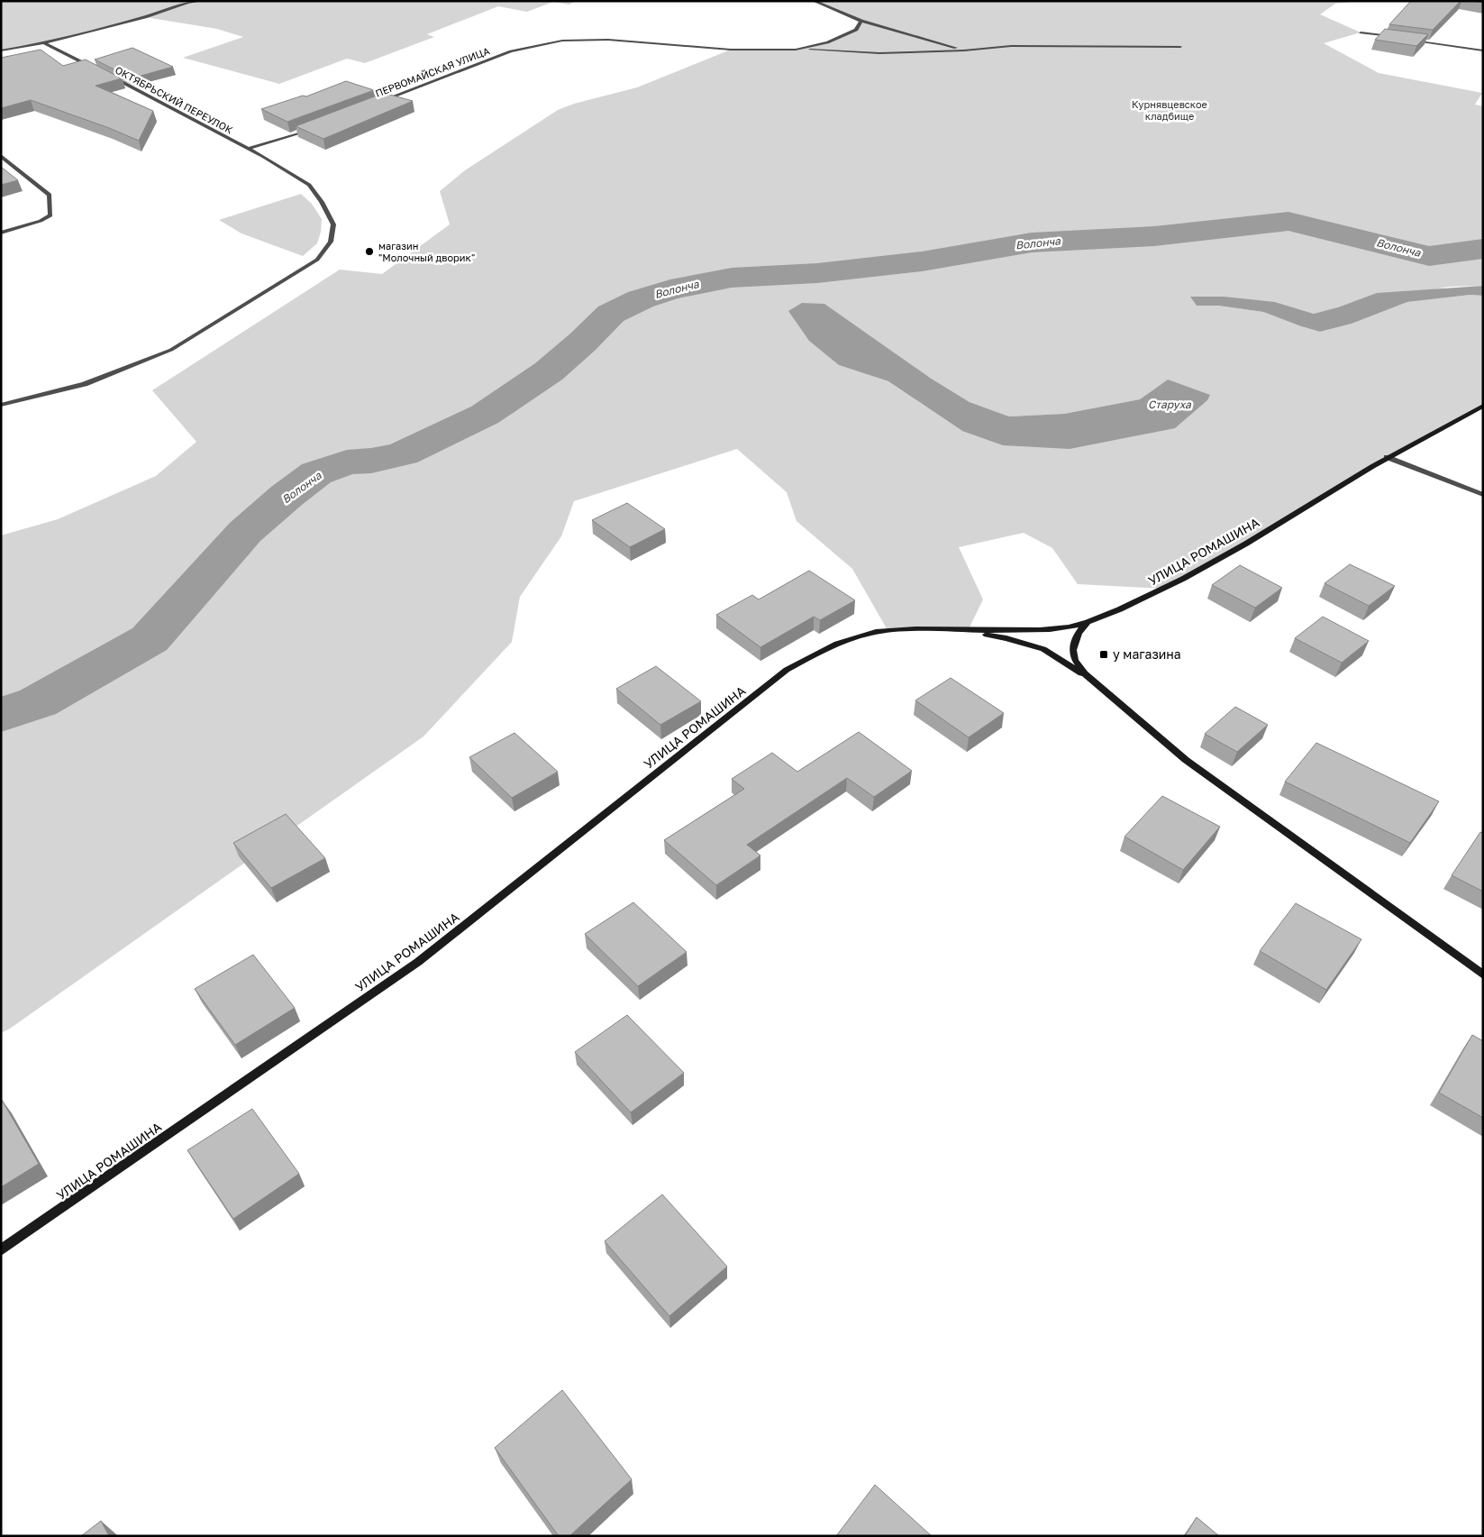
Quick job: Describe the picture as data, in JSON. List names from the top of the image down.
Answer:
{
  "streets": {
    "street": ["ПЕРВОМАЙСКАЯ УЛИЦА", "ОКТЯБРЬСКИЙ ПЕРЕУЛОК", "УЛИЦА РОМАШИНА"]
  },
  "water": ["Волонча", "Старуха"],
  "parks": ["Курнявцевское кладбище"],
  "places": {
    "other": ["магазин \"Молочный дворик\""],
    "transit": ["у магазина"]
  }
}
